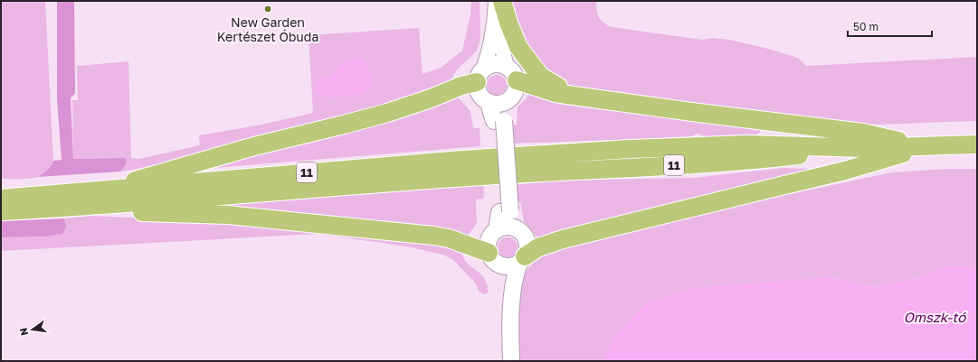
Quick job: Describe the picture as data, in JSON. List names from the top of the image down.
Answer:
{
  "streets": {
    "main road": ["11"]
  },
  "water": ["Omszk-tó"],
  "places": ["New Garden Kertészet Óbuda"],
  "scale_bar": "50 m",
  "north": "left"
}
